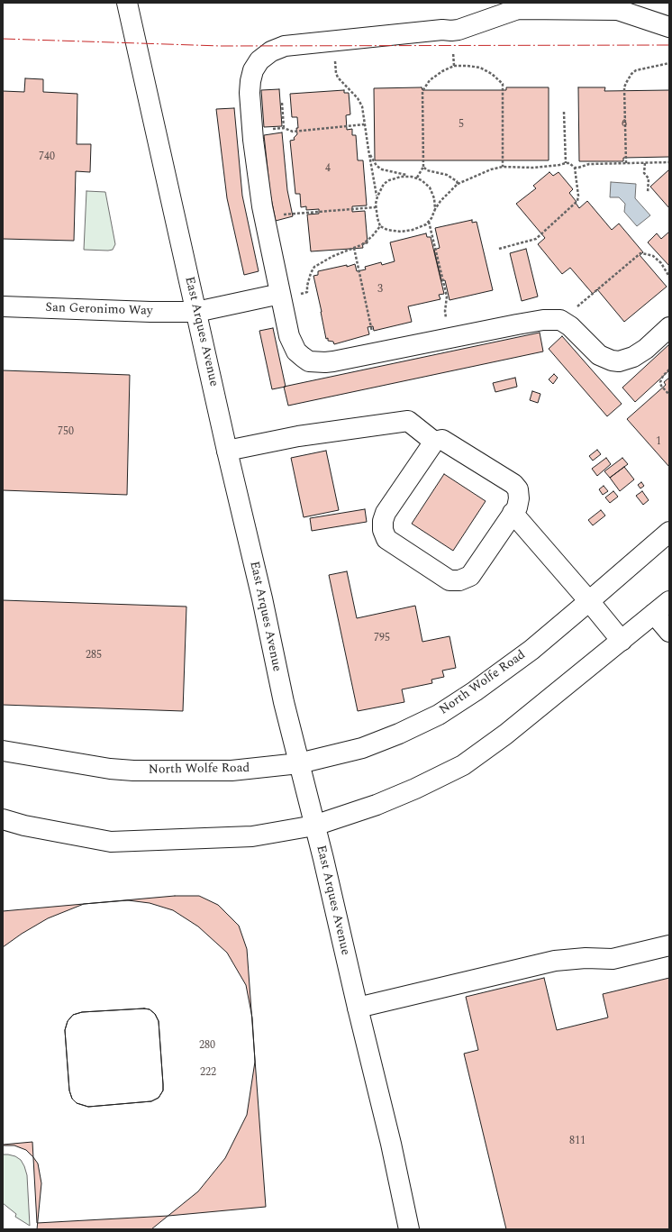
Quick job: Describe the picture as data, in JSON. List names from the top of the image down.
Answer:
{
  "streets": {
    "main road": ["San Geronimo Way", "East Arques Avenue", "North Wolfe Road"]
  },
  "crossings": [
    ["San Geronimo Way", "East Arques Avenue"],
    ["East Arques Avenue", "North Wolfe Road"]
  ],
  "house_numbers": [
    "6",
    "5",
    "740",
    "4",
    "3",
    "750",
    "1",
    "795",
    "285",
    "280",
    "222",
    "811"
  ]
}
